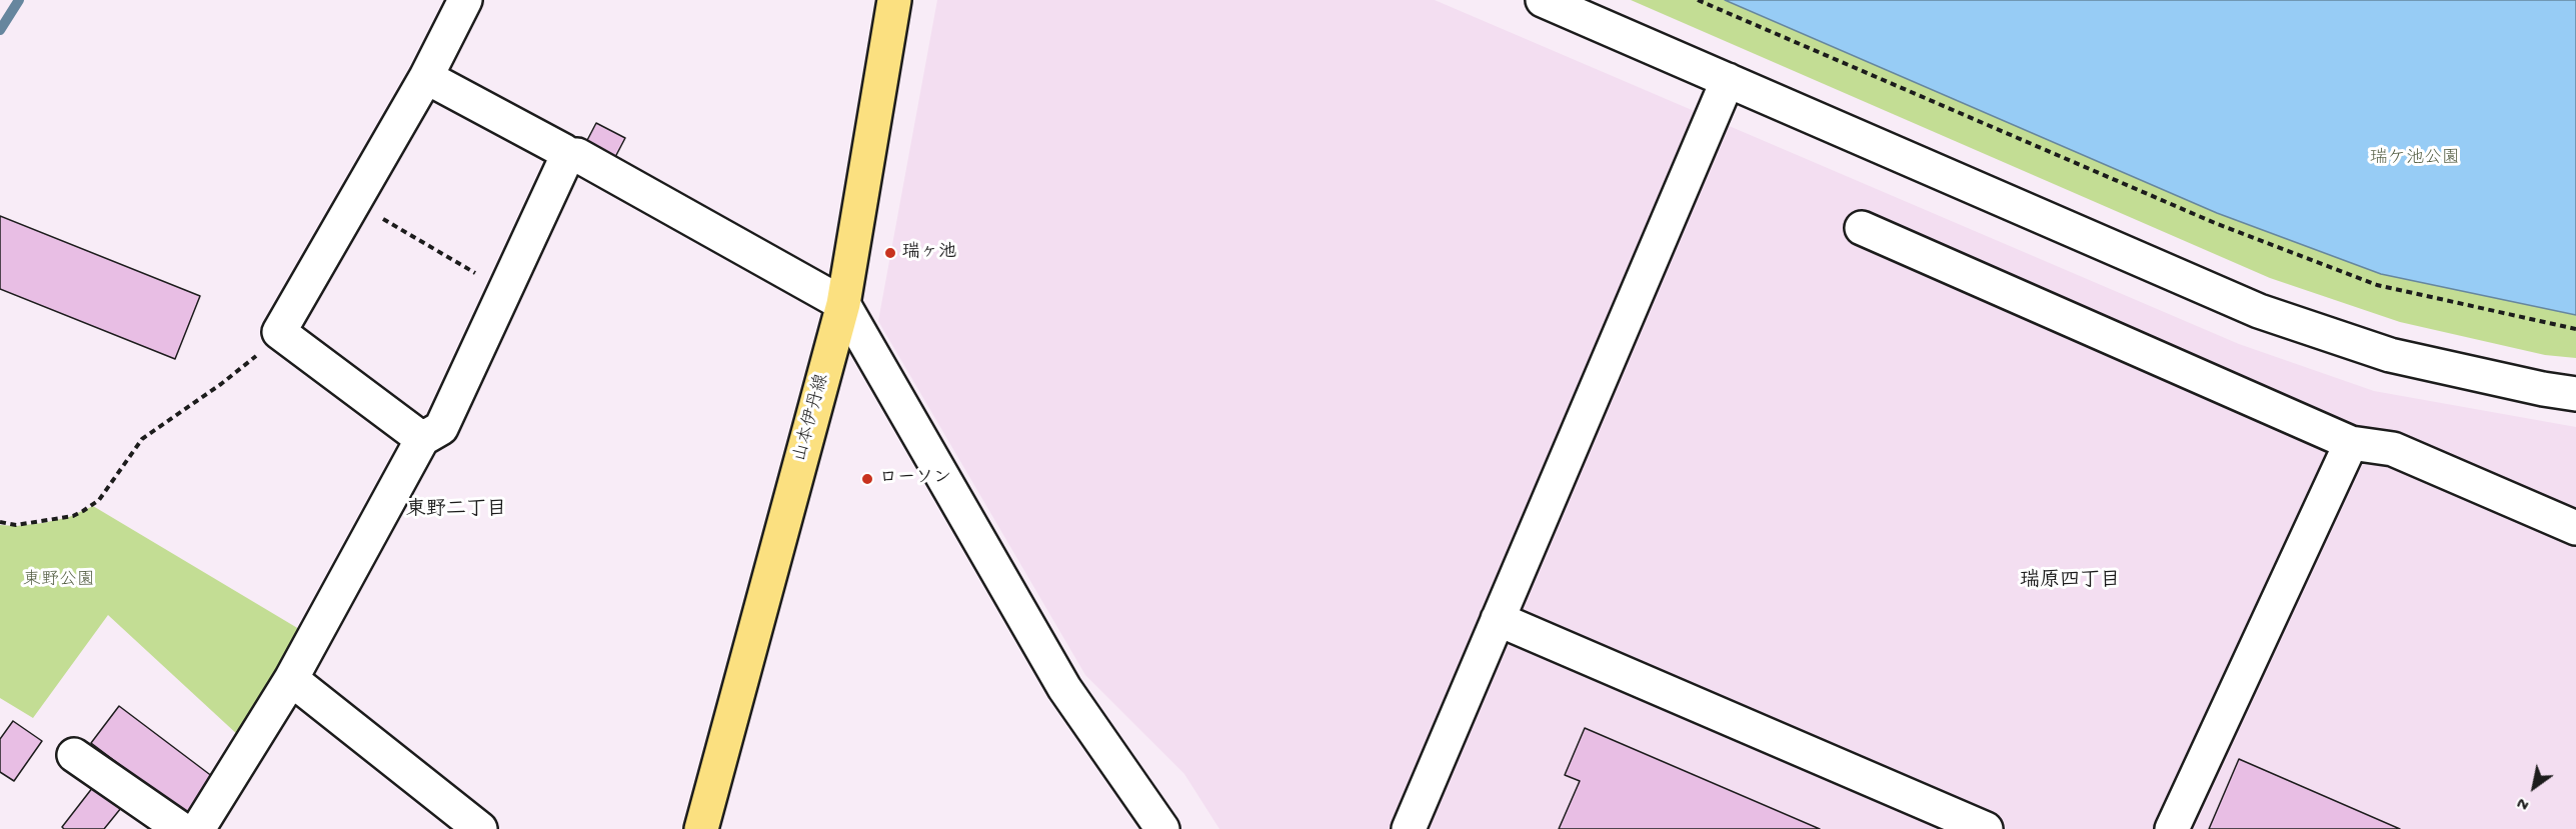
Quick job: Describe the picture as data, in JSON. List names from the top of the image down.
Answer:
{
  "streets": {
    "main road": ["山本伊丹線"]
  },
  "districts": ["東野二丁目", "瑞原四丁目"],
  "parks": ["瑞ケ池公園", "東野公園"],
  "places": ["瑞ヶ池", "ローソン"],
  "north": "bottom left"
}
